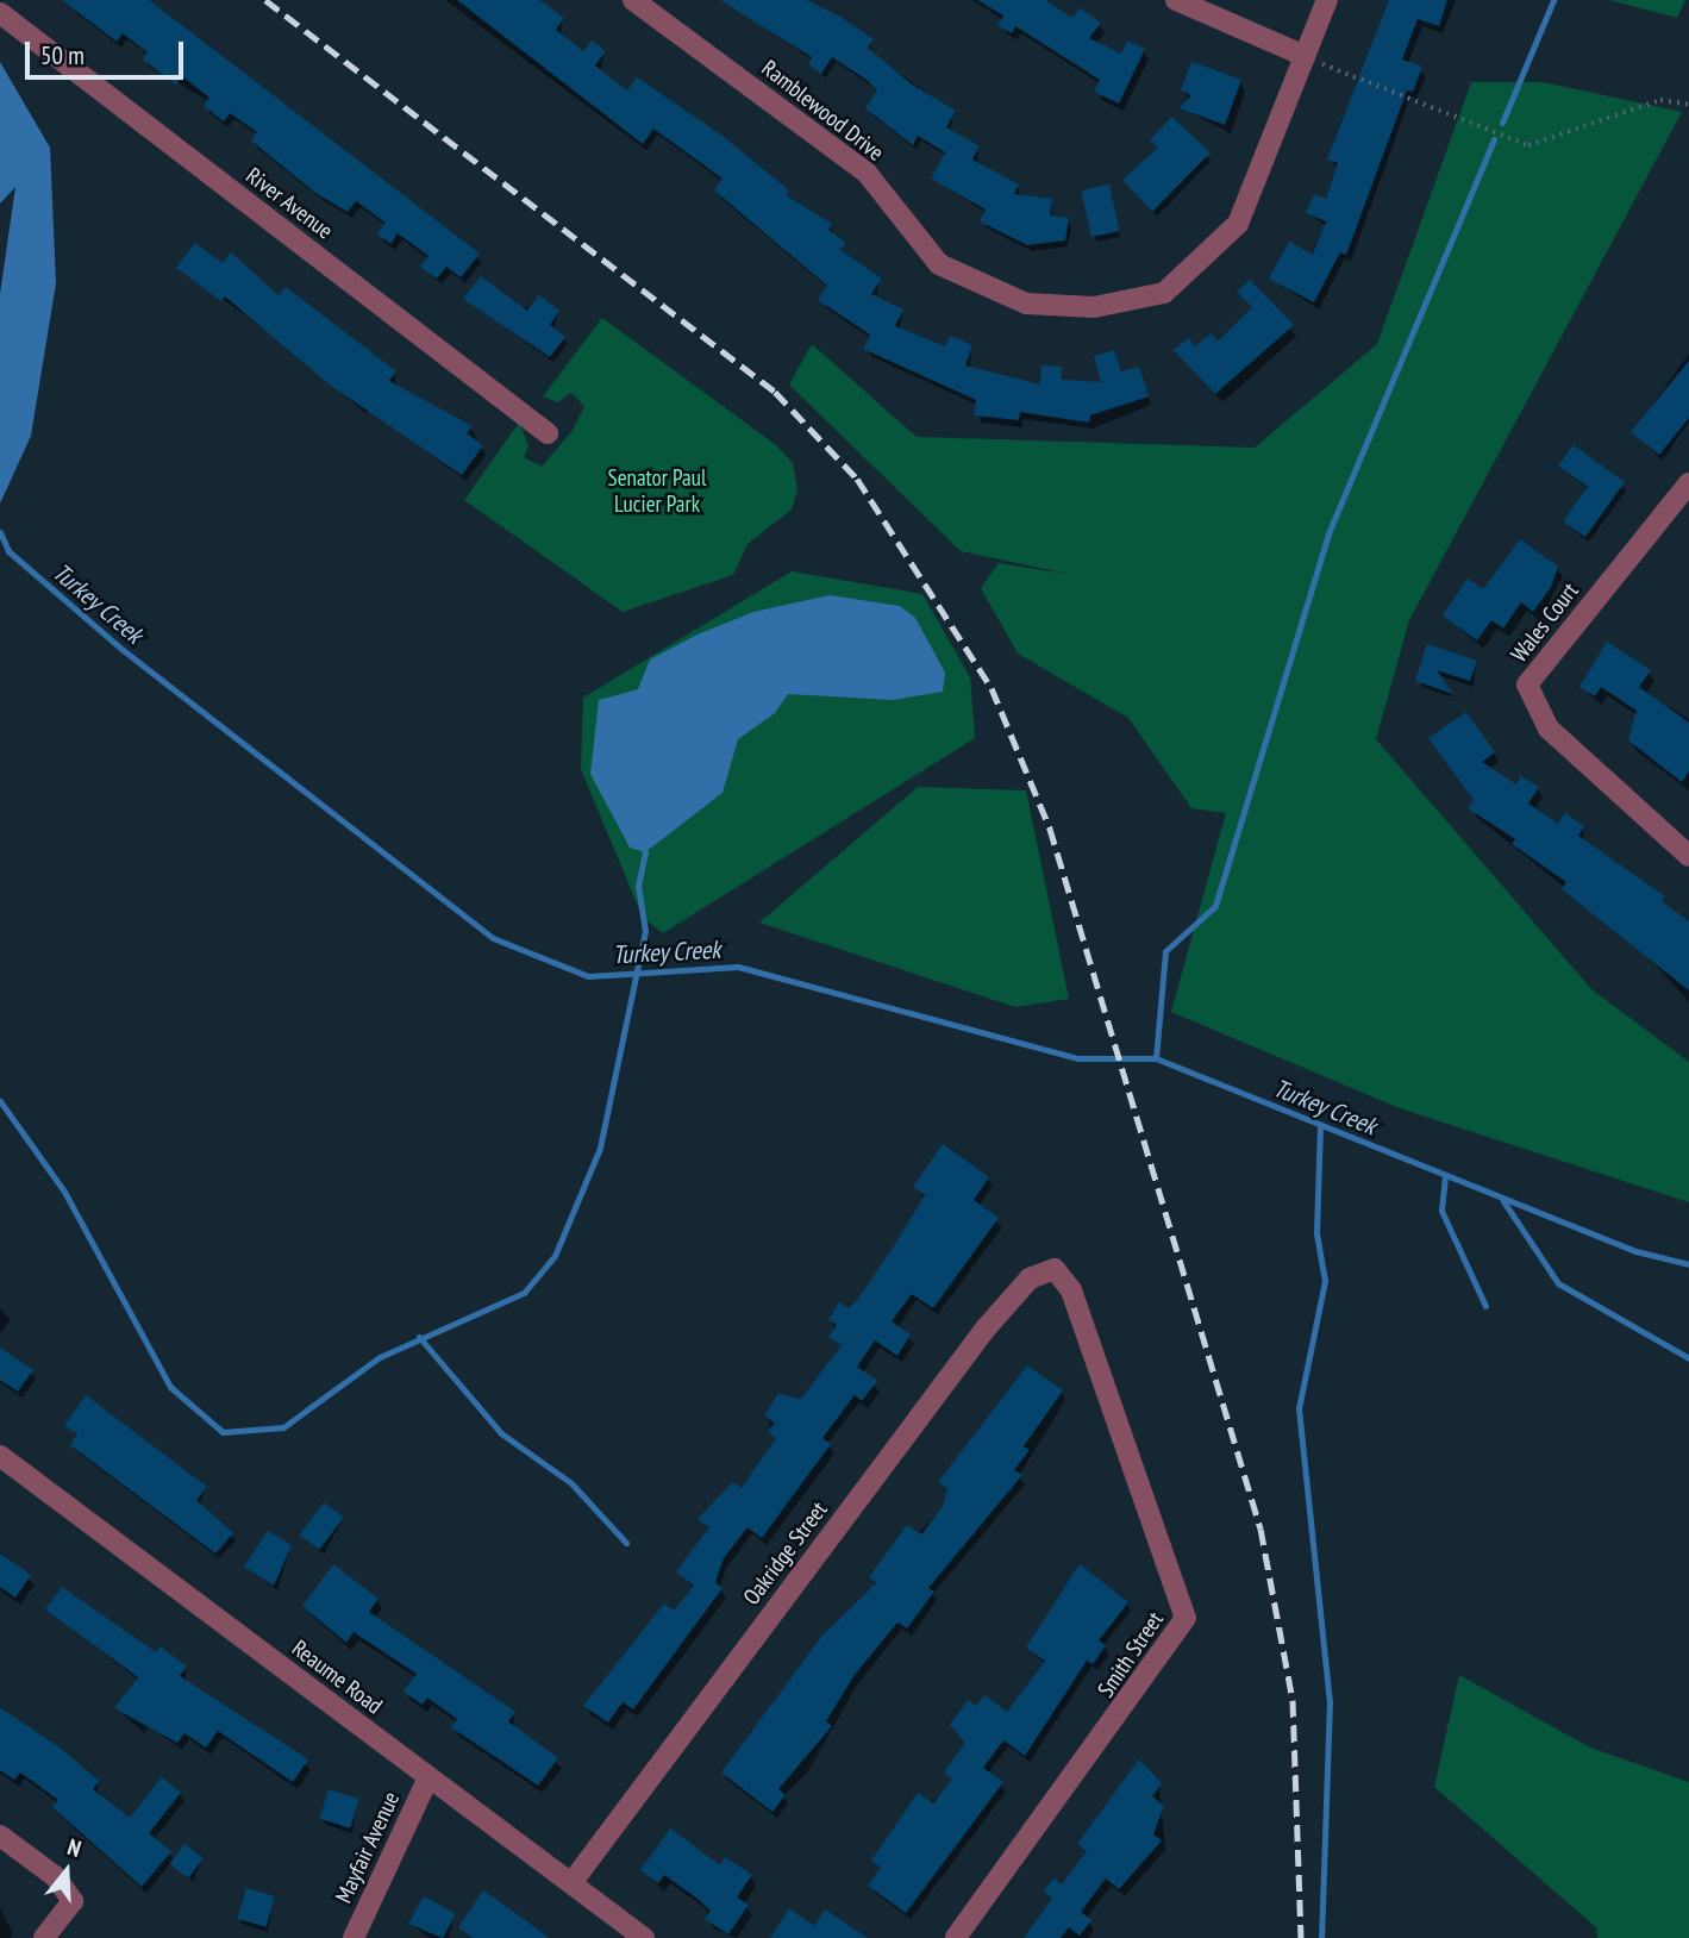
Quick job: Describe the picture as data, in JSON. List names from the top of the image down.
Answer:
{
  "streets": {
    "street": [
      "Ramblewood Drive",
      "River Avenue",
      "Wales Court",
      "Oakridge Street",
      "Smith Street",
      "Reaume Road",
      "Mayfair Avenue"
    ]
  },
  "crossings": [
    ["Oakridge Street", "Smith Street"],
    ["Oakridge Street", "Reaume Road"],
    ["Reaume Road", "Mayfair Avenue"]
  ],
  "water": ["Turkey Creek"],
  "parks": ["Senator Paul Lucier Park"],
  "scale_bar": "50 m",
  "north": "top"
}
